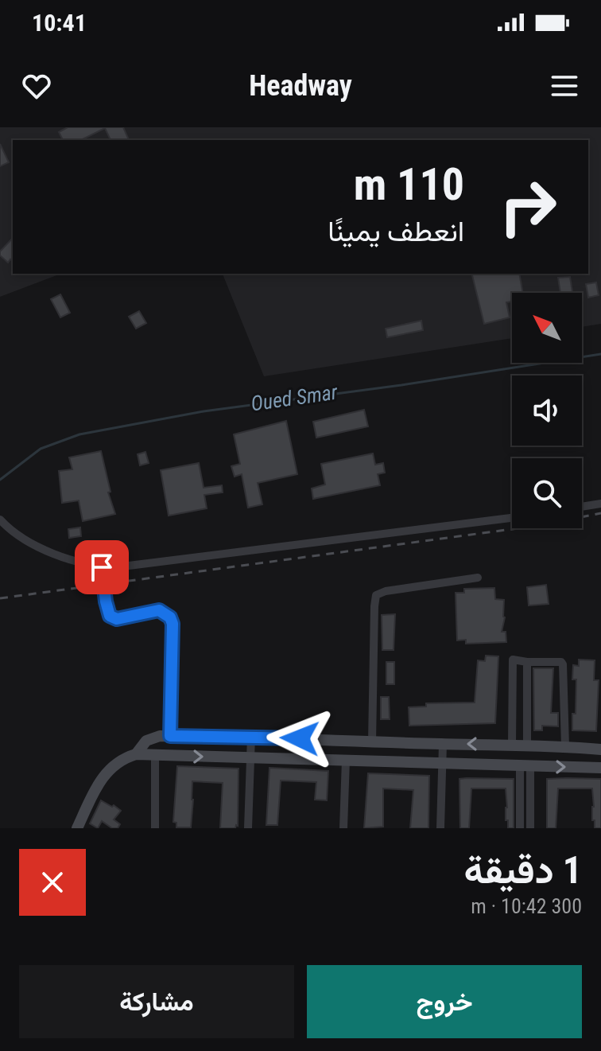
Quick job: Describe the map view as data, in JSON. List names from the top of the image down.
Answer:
{
  "water": ["Oued Smar"],
  "north": "top left",
  "page": {
    "status": "10:41",
    "header": "Headway",
    "turn": ["110 m", "انعطف يمينًا"],
    "heading": ["1 دقيقة", "300 m · 10:42"],
    "buttons": ["خروج", "مشاركة"]
  }
}
